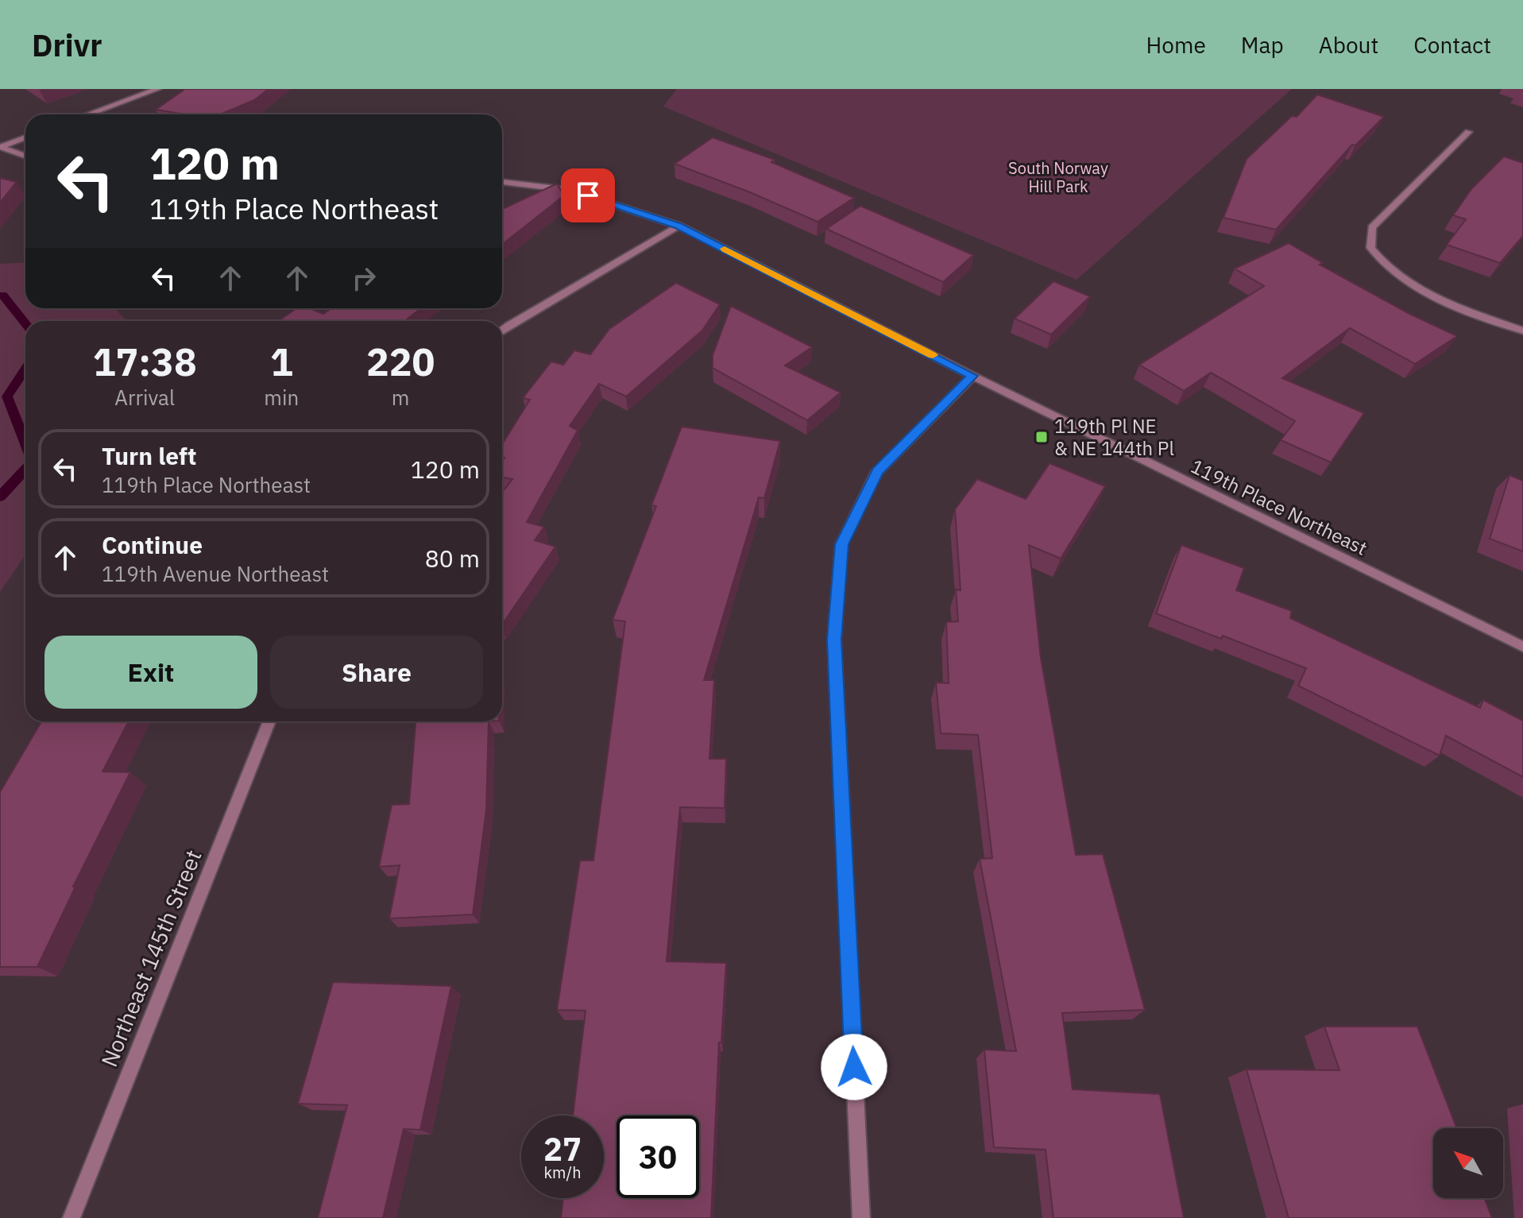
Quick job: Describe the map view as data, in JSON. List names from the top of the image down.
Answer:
{
  "streets": {
    "street": ["119th Place Northeast", "Northeast 145th Street"]
  },
  "parks": ["South Norway Hill Park"],
  "places": {
    "transit": ["119th Pl NE & NE 144th Pl"]
  },
  "north": "top left",
  "page": {
    "header": "Drivr",
    "nav": [
      "Home",
      "Map",
      "About",
      "Contact"
    ],
    "turn": ["120 m", "119th Place Northeast"],
    "eta": [
      "17:38",
      "Arrival",
      "1",
      "min",
      "220",
      "m"
    ],
    "list": [
      {
        "name": "Turn left",
        "note": "119th Place Northeast",
        "value": "120 m"
      },
      {
        "name": "Continue",
        "note": "119th Avenue Northeast",
        "value": "80 m"
      }
    ],
    "buttons": ["Exit", "Share"],
    "speed": "27 km/h",
    "limit": "30"
  }
}
